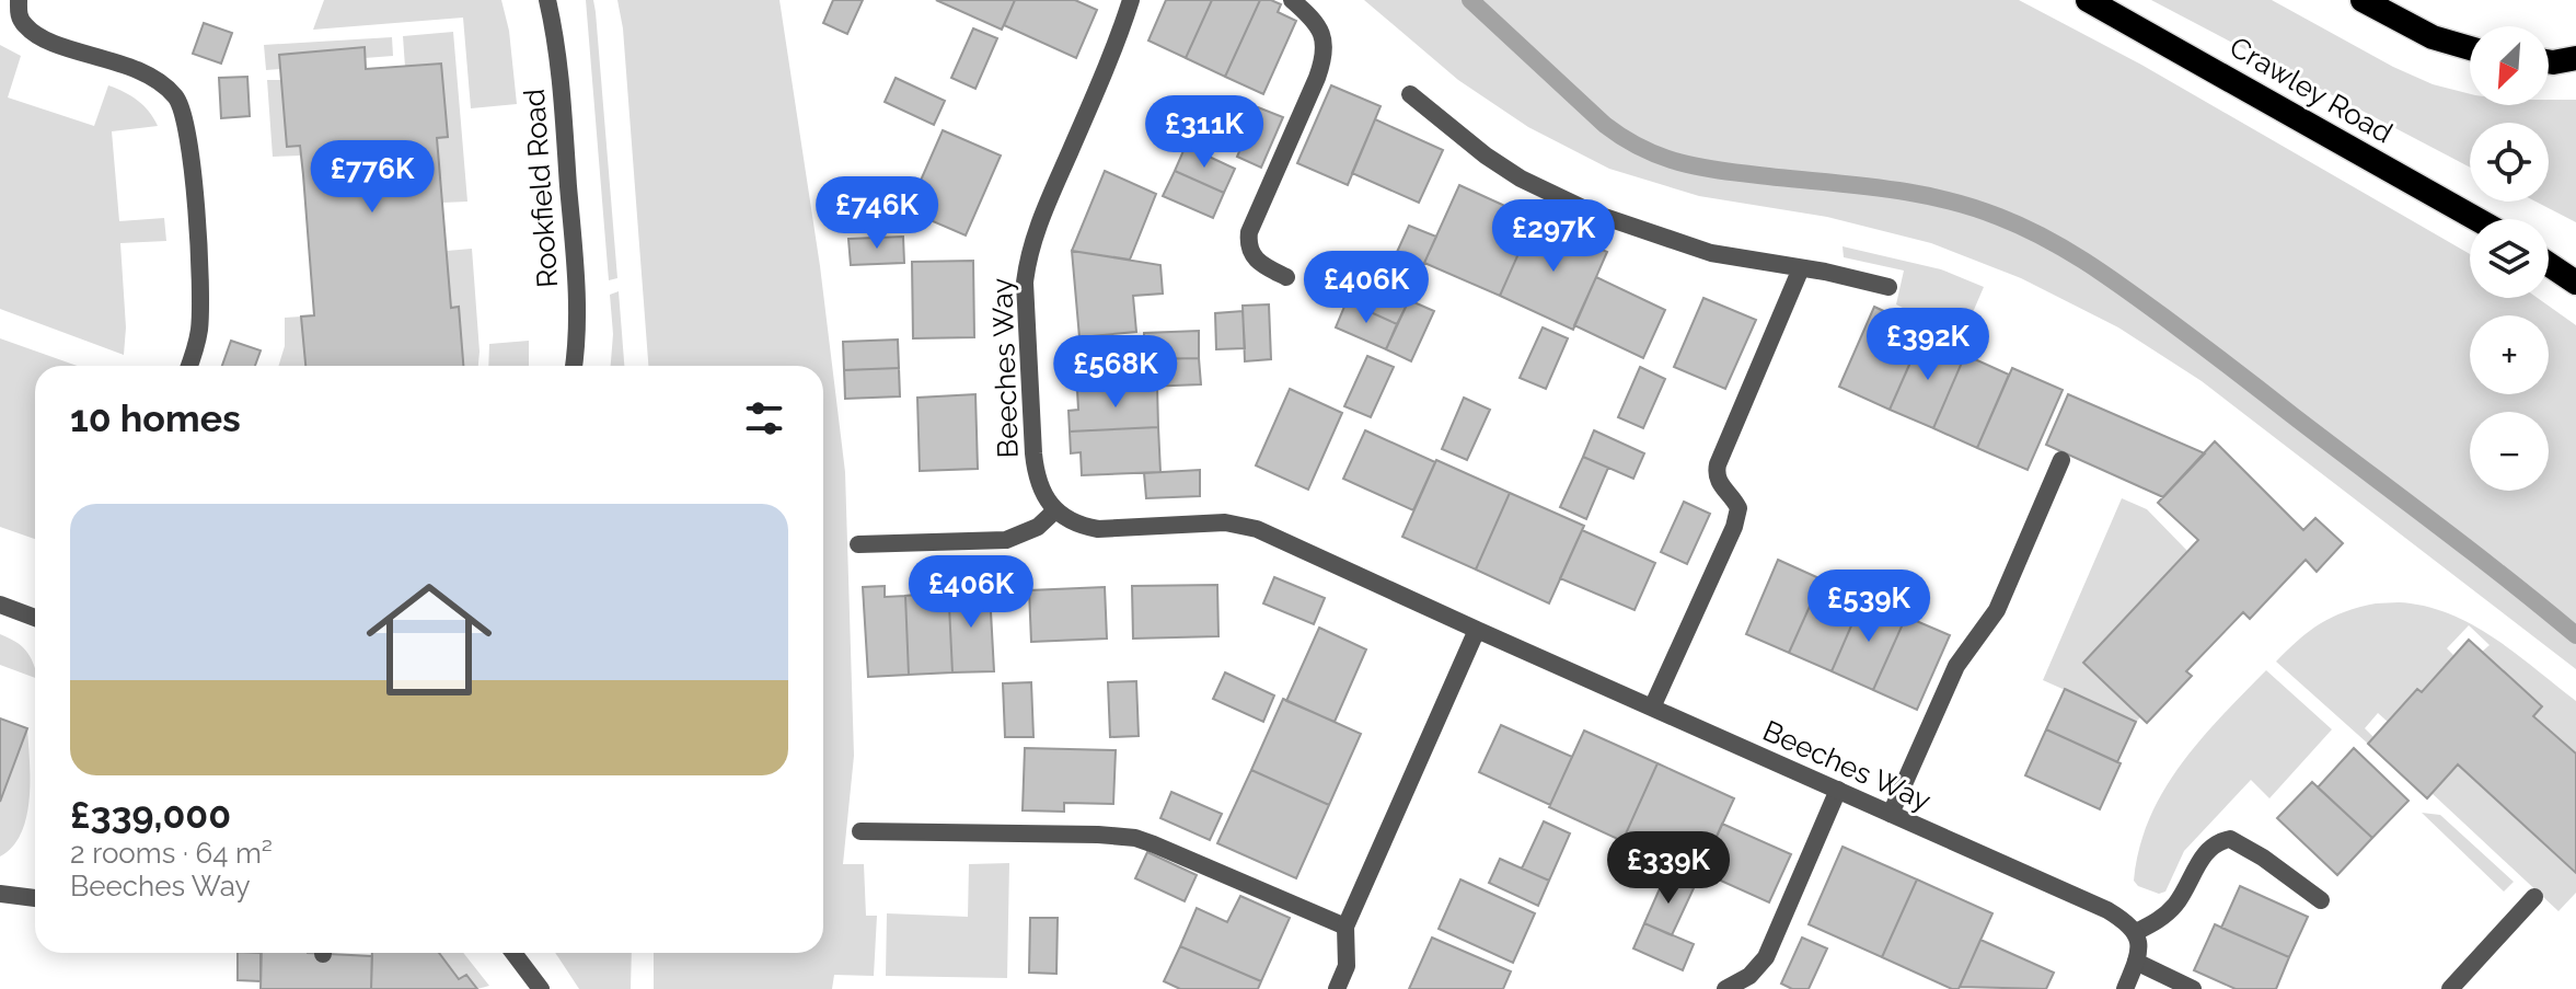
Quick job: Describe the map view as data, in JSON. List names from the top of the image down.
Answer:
{
  "streets": {
    "highway": ["Crawley Road"],
    "street": ["Rookfield Road", "Beeches Way"]
  },
  "north": "bottom left",
  "page": {
    "map_buttons": ["+", "−"],
    "price": [
      "£311K",
      "£776K",
      "£746K",
      "£297K",
      "£406K",
      "£392K",
      "£568K",
      "£406K",
      "£539K",
      "£339K"
    ],
    "heading": "10 homes",
    "list": [
      {
        "name": "£339,000",
        "note": "2 rooms · 64 m² · Beeches Way"
      }
    ]
  }
}
